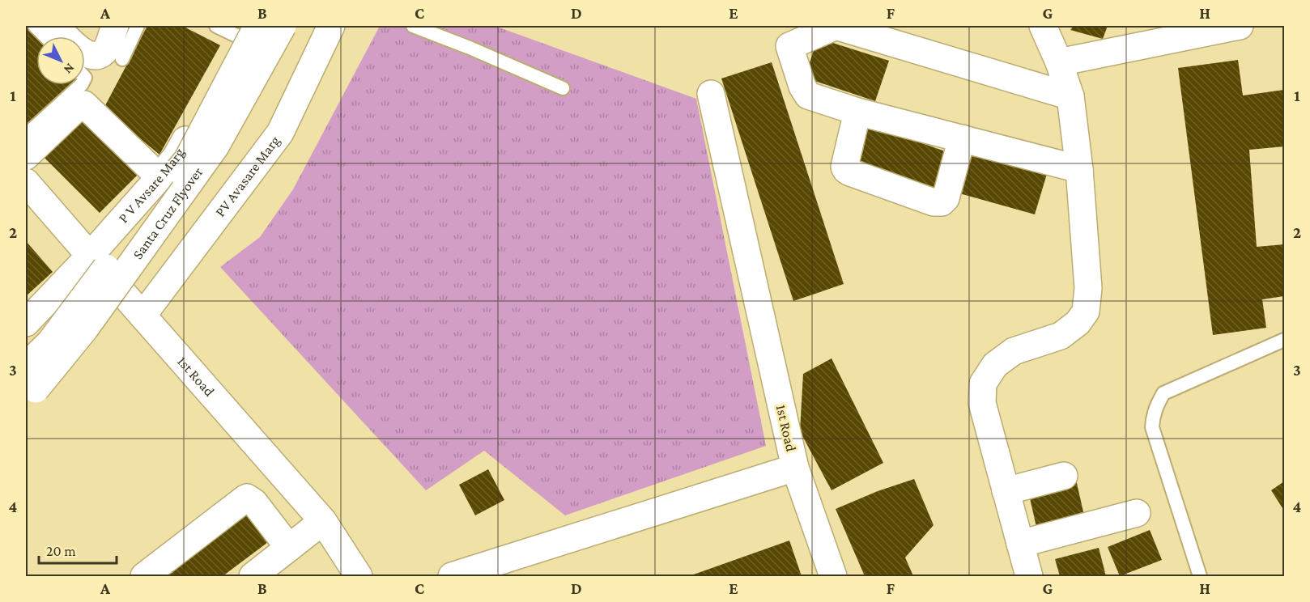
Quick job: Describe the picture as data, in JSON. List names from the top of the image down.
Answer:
{
  "streets": {
    "street": [
      "PV Avasare Marg",
      "P V Avsare Marg",
      "Santa Cruz Flyover",
      "1st Road"
    ]
  },
  "crossings": [
    ["PV Avasare Marg", "1st Road"],
    ["P V Avsare Marg", "1st Road"]
  ],
  "scale_bar": "20 m",
  "north": "bottom right",
  "grid": {
    "columns": [
      "A",
      "B",
      "C",
      "D",
      "E",
      "F",
      "G",
      "H"
    ],
    "rows": [
      "1",
      "2",
      "3",
      "4"
    ]
  }
}
